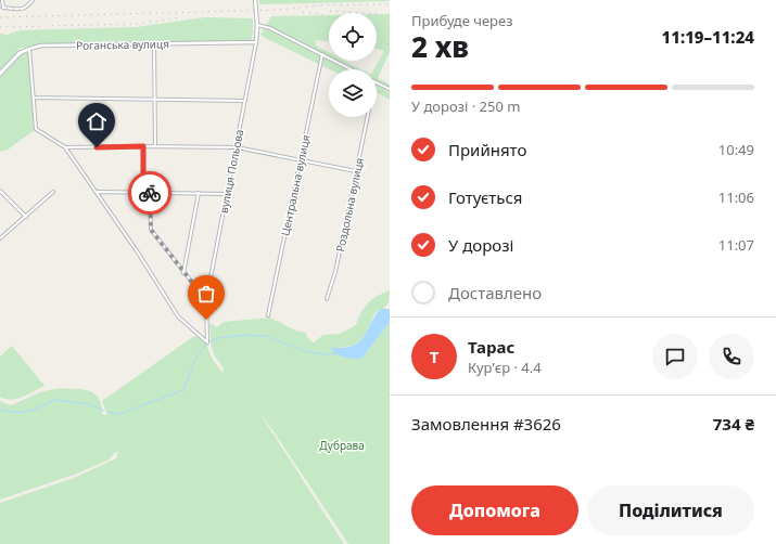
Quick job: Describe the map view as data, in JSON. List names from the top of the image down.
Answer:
{
  "streets": {
    "main road": ["Роганська вулиця"],
    "street": ["вулиця Польова", "Центральна вулиця", "Роздольна вулиця"]
  },
  "crossings": [
    ["Роганська вулиця", "вулиця Польова"]
  ],
  "parks": ["Дубрава"],
  "page": {
    "heading": ["2 хв", "Прибуде через", "11:19–11:24"],
    "panel": [
      "Тарас",
      "Кур’єр · 4.4",
      "Замовлення #3626",
      "734 ₴"
    ],
    "bar": "У дорозі · 250 m",
    "list": [
      ["Прийнято", "10:49"],
      ["Готується", "11:06"],
      ["У дорозі", "11:07"],
      "Доставлено"
    ],
    "round": "Т",
    "buttons": ["Допомога", "Поділитися"]
  }
}
